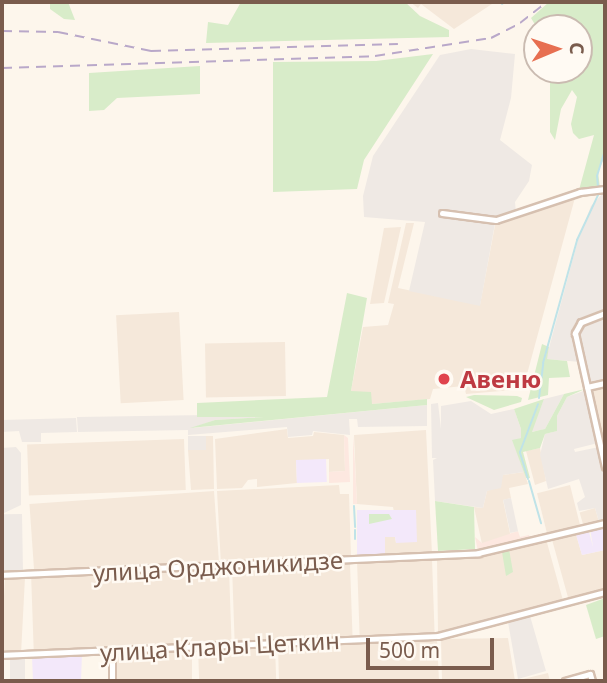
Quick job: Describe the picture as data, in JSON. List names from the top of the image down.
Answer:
{
  "streets": {
    "street": ["улица Орджоникидзе", "улица Клары Цеткин"]
  },
  "places": ["Авеню"],
  "scale_bar": "500 m",
  "north": "right"
}
